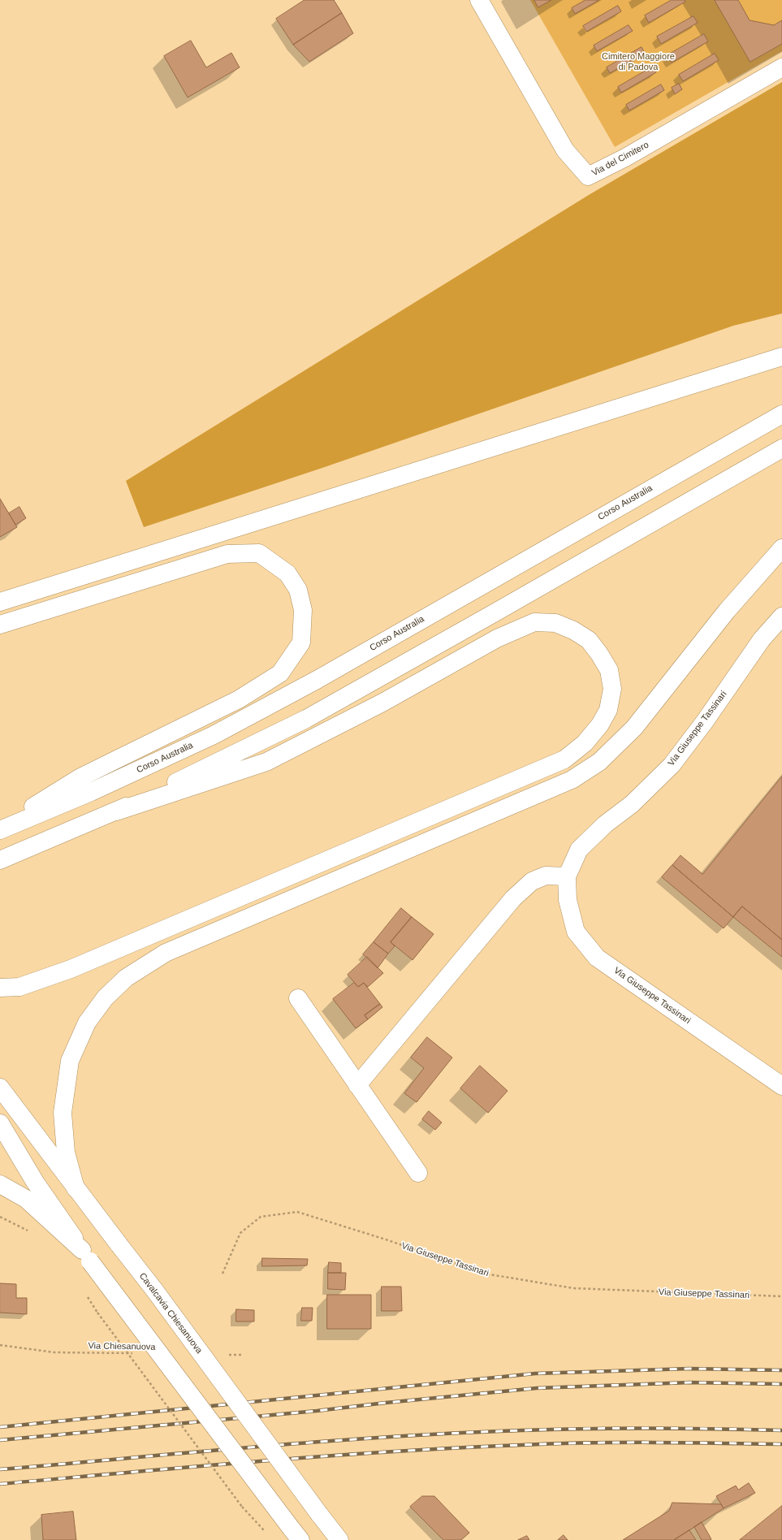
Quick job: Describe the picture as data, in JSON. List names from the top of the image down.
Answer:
{
  "streets": {
    "main road": [
      "Via del Cimitero",
      "Corso Australia",
      "Via Giuseppe Tassinari",
      "Cavalcavia Chiesanuova"
    ],
    "path": ["Via Chiesanuova"]
  },
  "parks": ["Cimitero Maggiore di Padova"]
}
